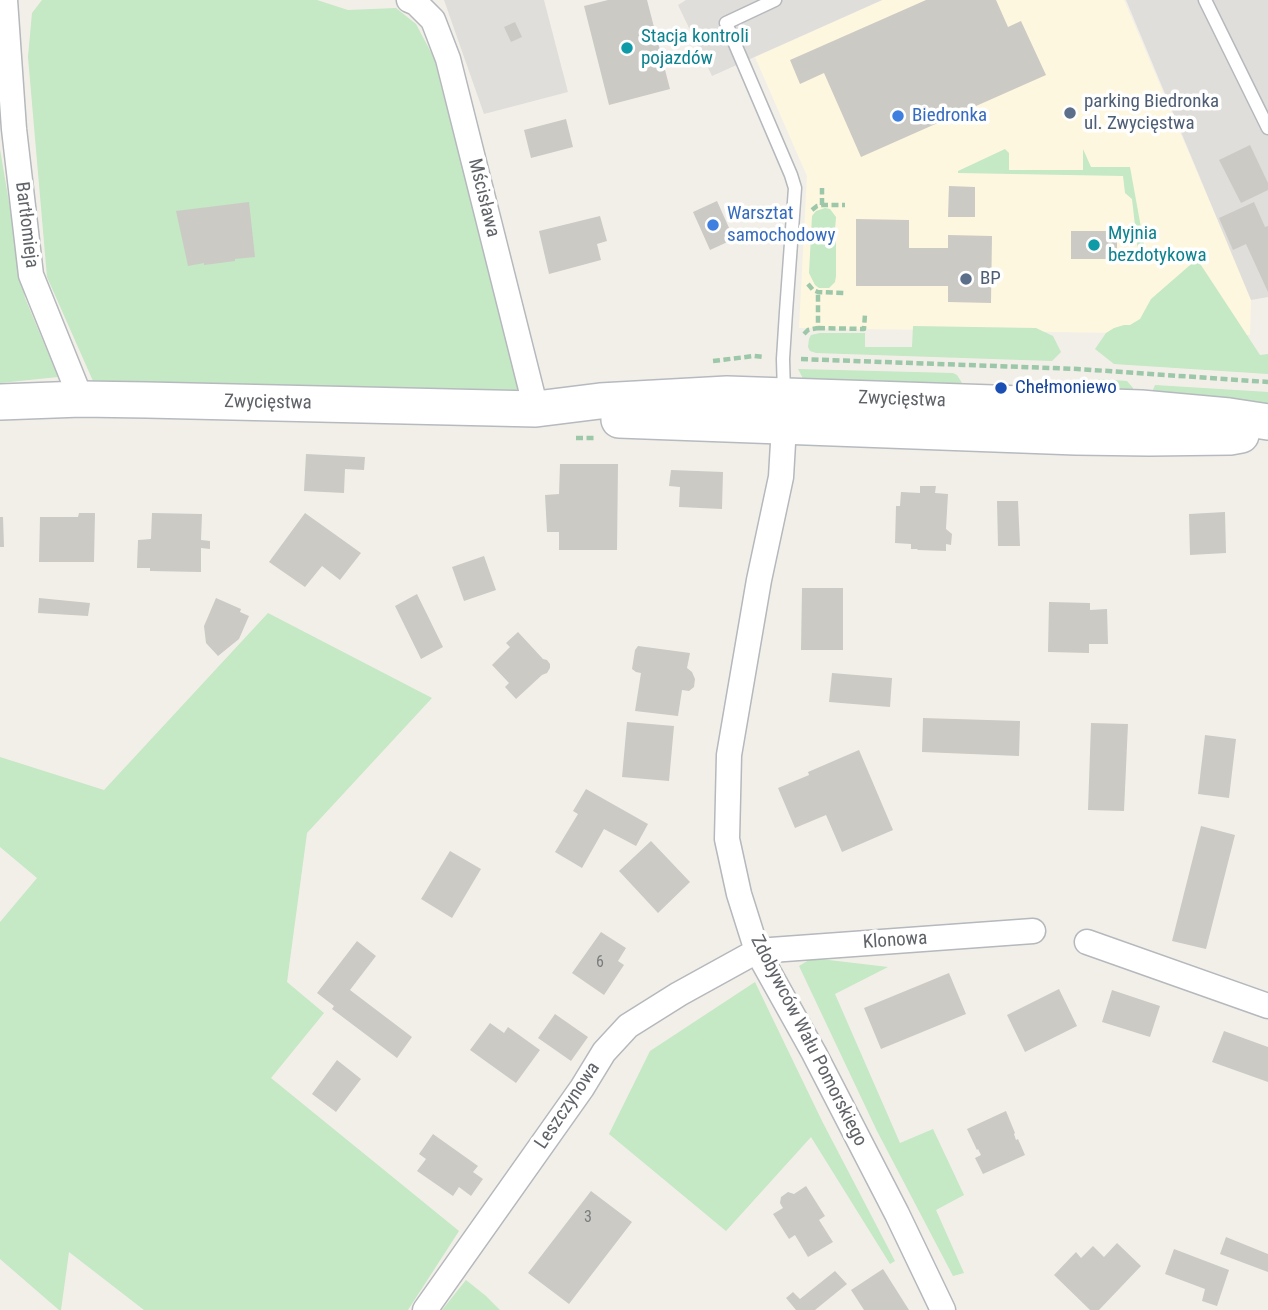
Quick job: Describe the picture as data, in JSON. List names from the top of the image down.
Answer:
{
  "streets": {
    "main road": ["Zwycięstwa"],
    "street": [
      "Mścisława",
      "Bartłomieja",
      "Klonowa",
      "Zdobywców Wału Pomorskiego",
      "Leszczynowa"
    ]
  },
  "crossings": [
    ["Mścisława", "Zwycięstwa"],
    ["Bartłomieja", "Zwycięstwa"],
    ["Zwycięstwa", "Zdobywców Wału Pomorskiego"],
    ["Klonowa", "Zdobywców Wału Pomorskiego"],
    ["Klonowa", "Leszczynowa"],
    ["Zdobywców Wału Pomorskiego", "Leszczynowa"]
  ],
  "places": [
    "Stacja kontroli pojazdów",
    "parking Biedronka ul. Zwycięstwa",
    "Biedronka",
    "Warsztat samochodowy",
    "Myjnia bezdotykowa",
    "BP",
    "Chełmoniewo"
  ],
  "house_numbers": ["6", "3"]
}
